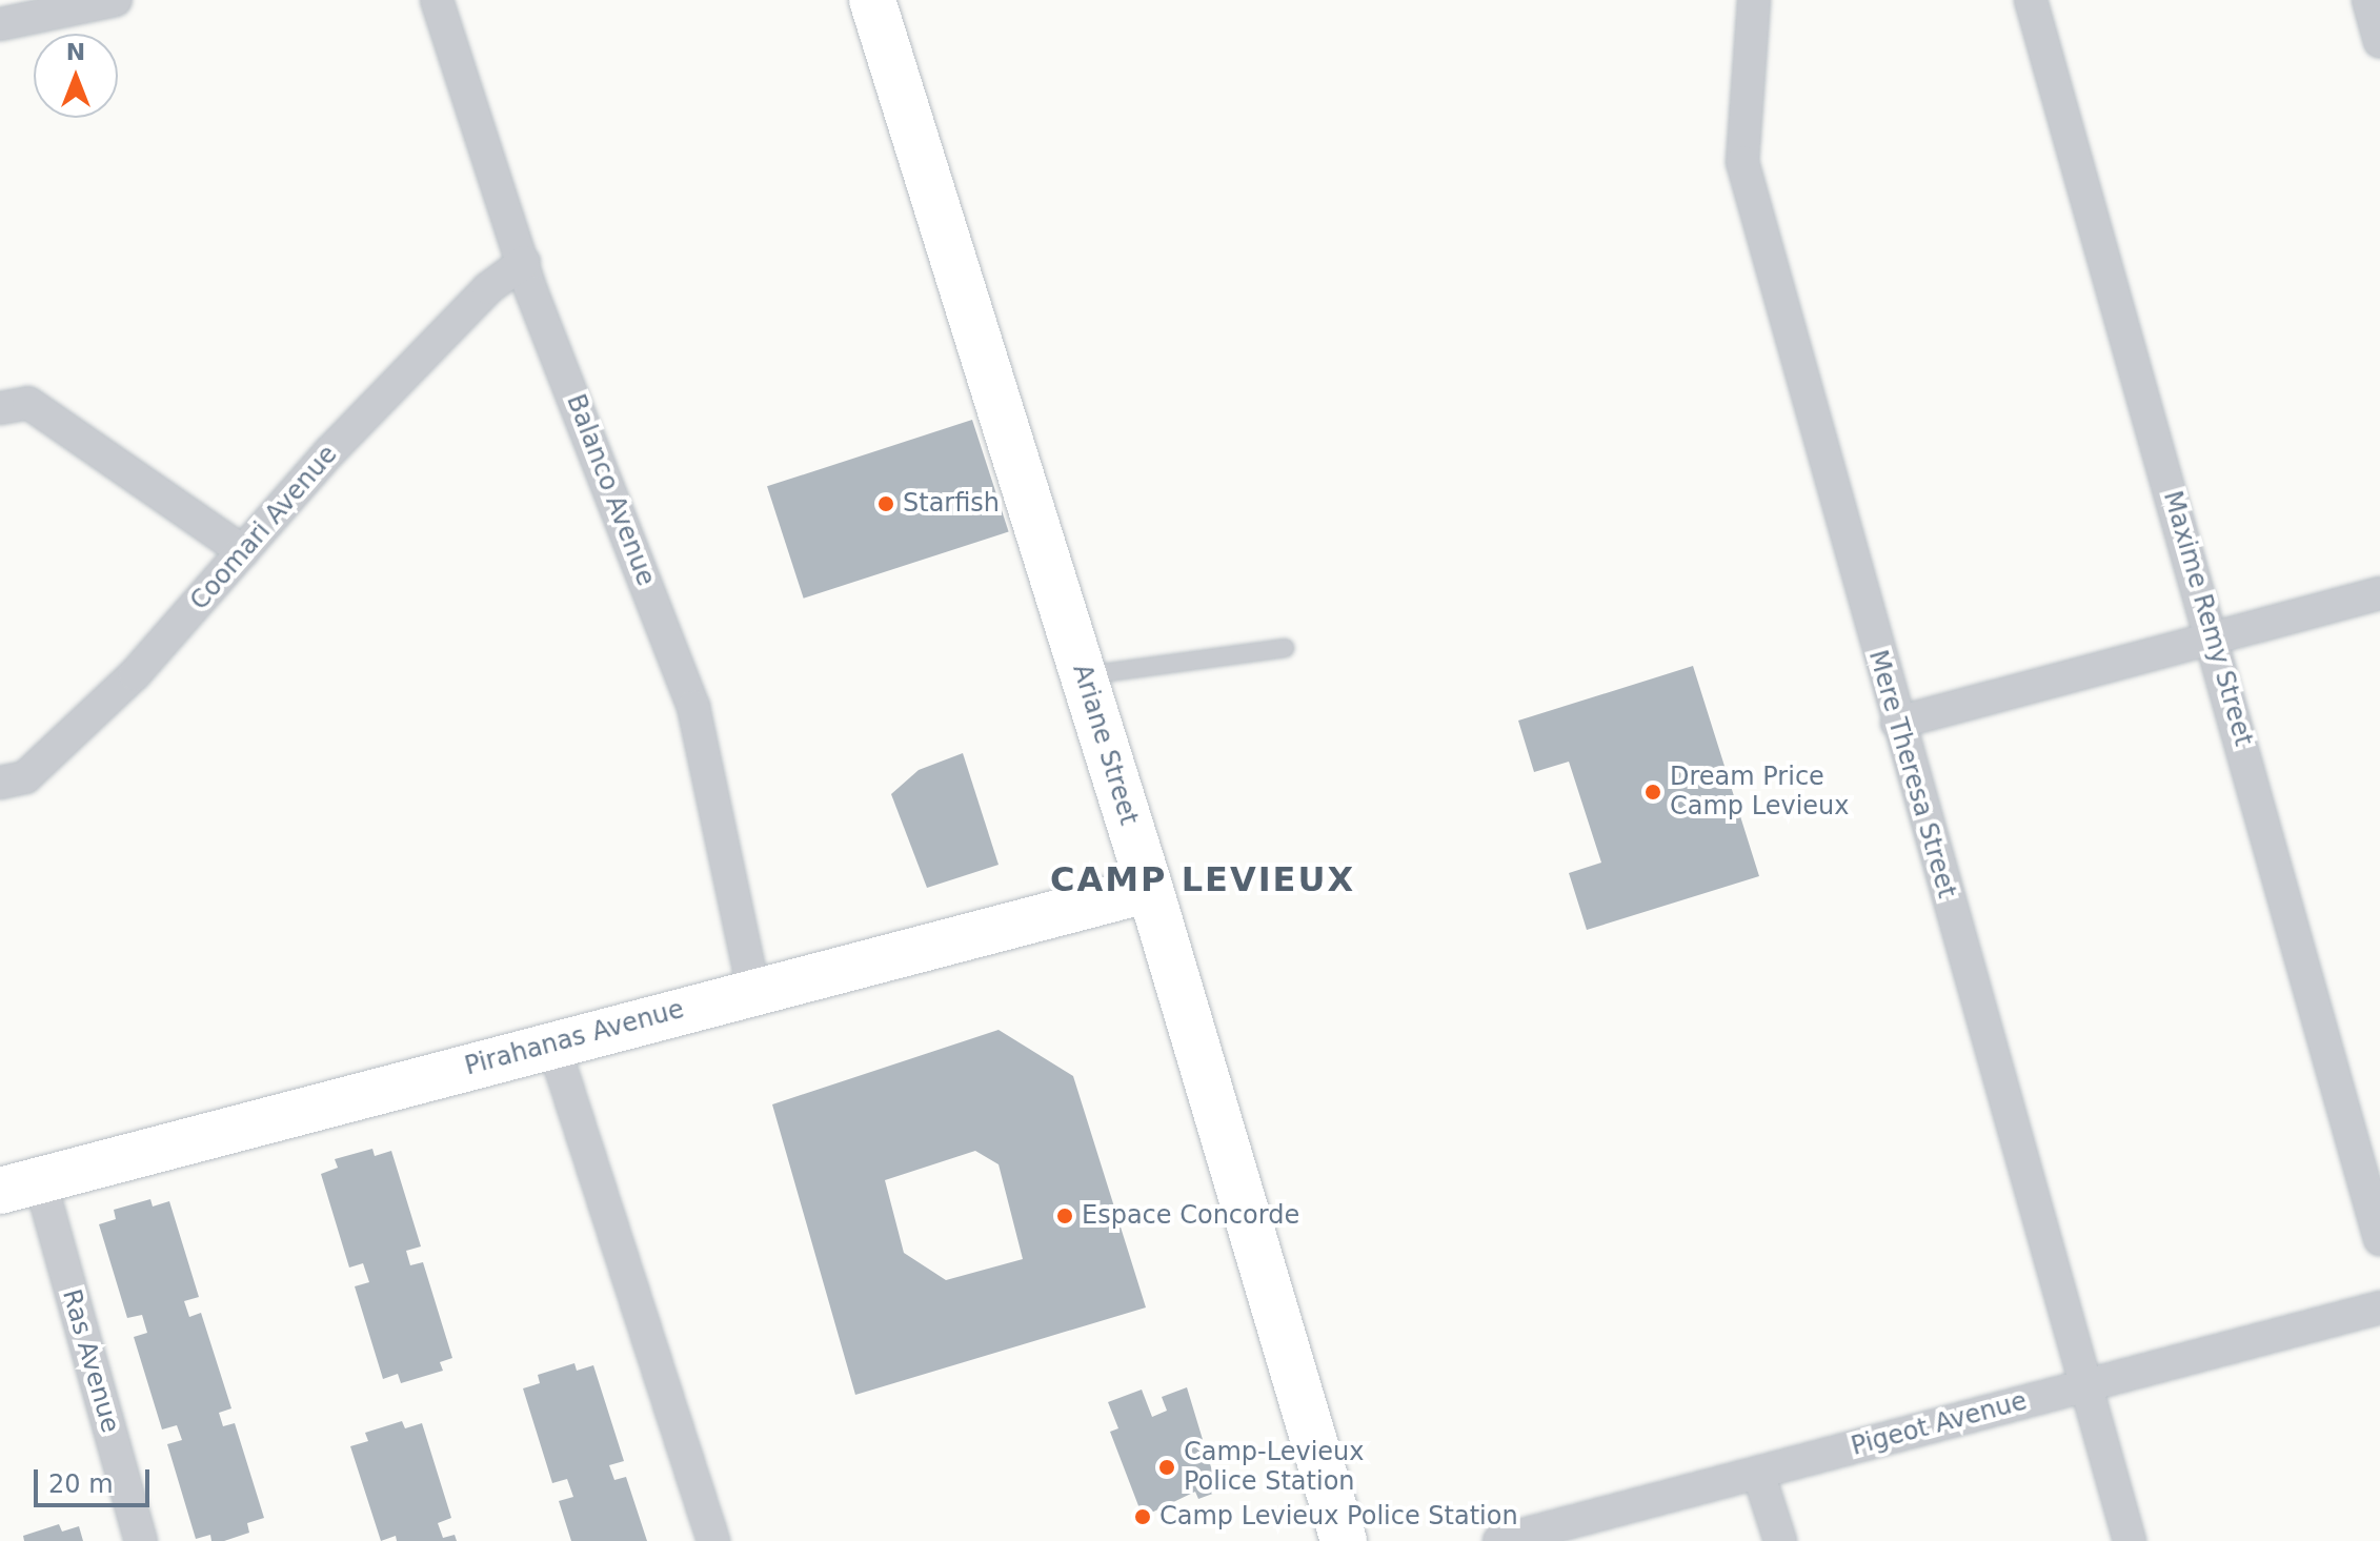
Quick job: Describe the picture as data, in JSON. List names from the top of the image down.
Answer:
{
  "streets": {
    "street": [
      "Balanco Avenue",
      "Coomari Avenue",
      "Maxime Remy Street",
      "Ariane Street",
      "Mere Theresa Street",
      "Pirahanas Avenue",
      "Ras Avenue",
      "Pigeot Avenue"
    ]
  },
  "crossings": [
    ["Balanco Avenue", "Coomari Avenue"],
    ["Balanco Avenue", "Pirahanas Avenue"],
    ["Ariane Street", "Pirahanas Avenue"],
    ["Mere Theresa Street", "Pigeot Avenue"],
    ["Pirahanas Avenue", "Ras Avenue"]
  ],
  "districts": ["CAMP LEVIEUX"],
  "places": [
    "Starfish",
    "Dream Price Camp Levieux",
    "Espace Concorde",
    "Camp-Levieux Police Station",
    "Camp Levieux Police Station"
  ],
  "scale_bar": "20 m",
  "north": "top"
}
